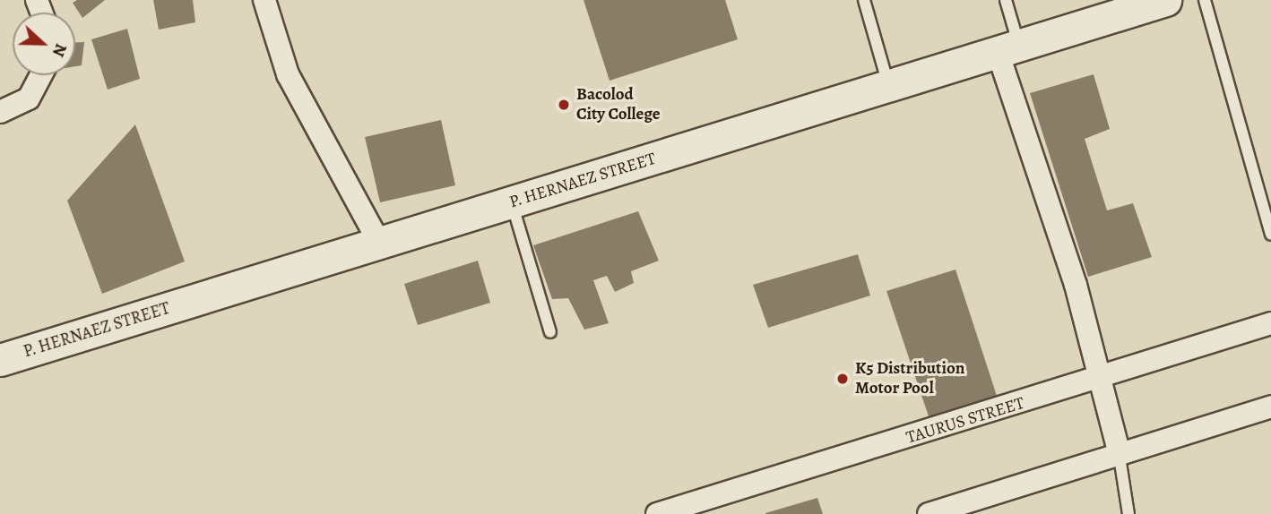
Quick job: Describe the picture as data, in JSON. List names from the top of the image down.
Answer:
{
  "streets": {
    "main road": ["P. HERNAEZ STREET"],
    "street": ["TAURUS STREET"]
  },
  "places": ["Bacolod City College", "K5 Distribution Motor Pool"],
  "north": "right"
}
